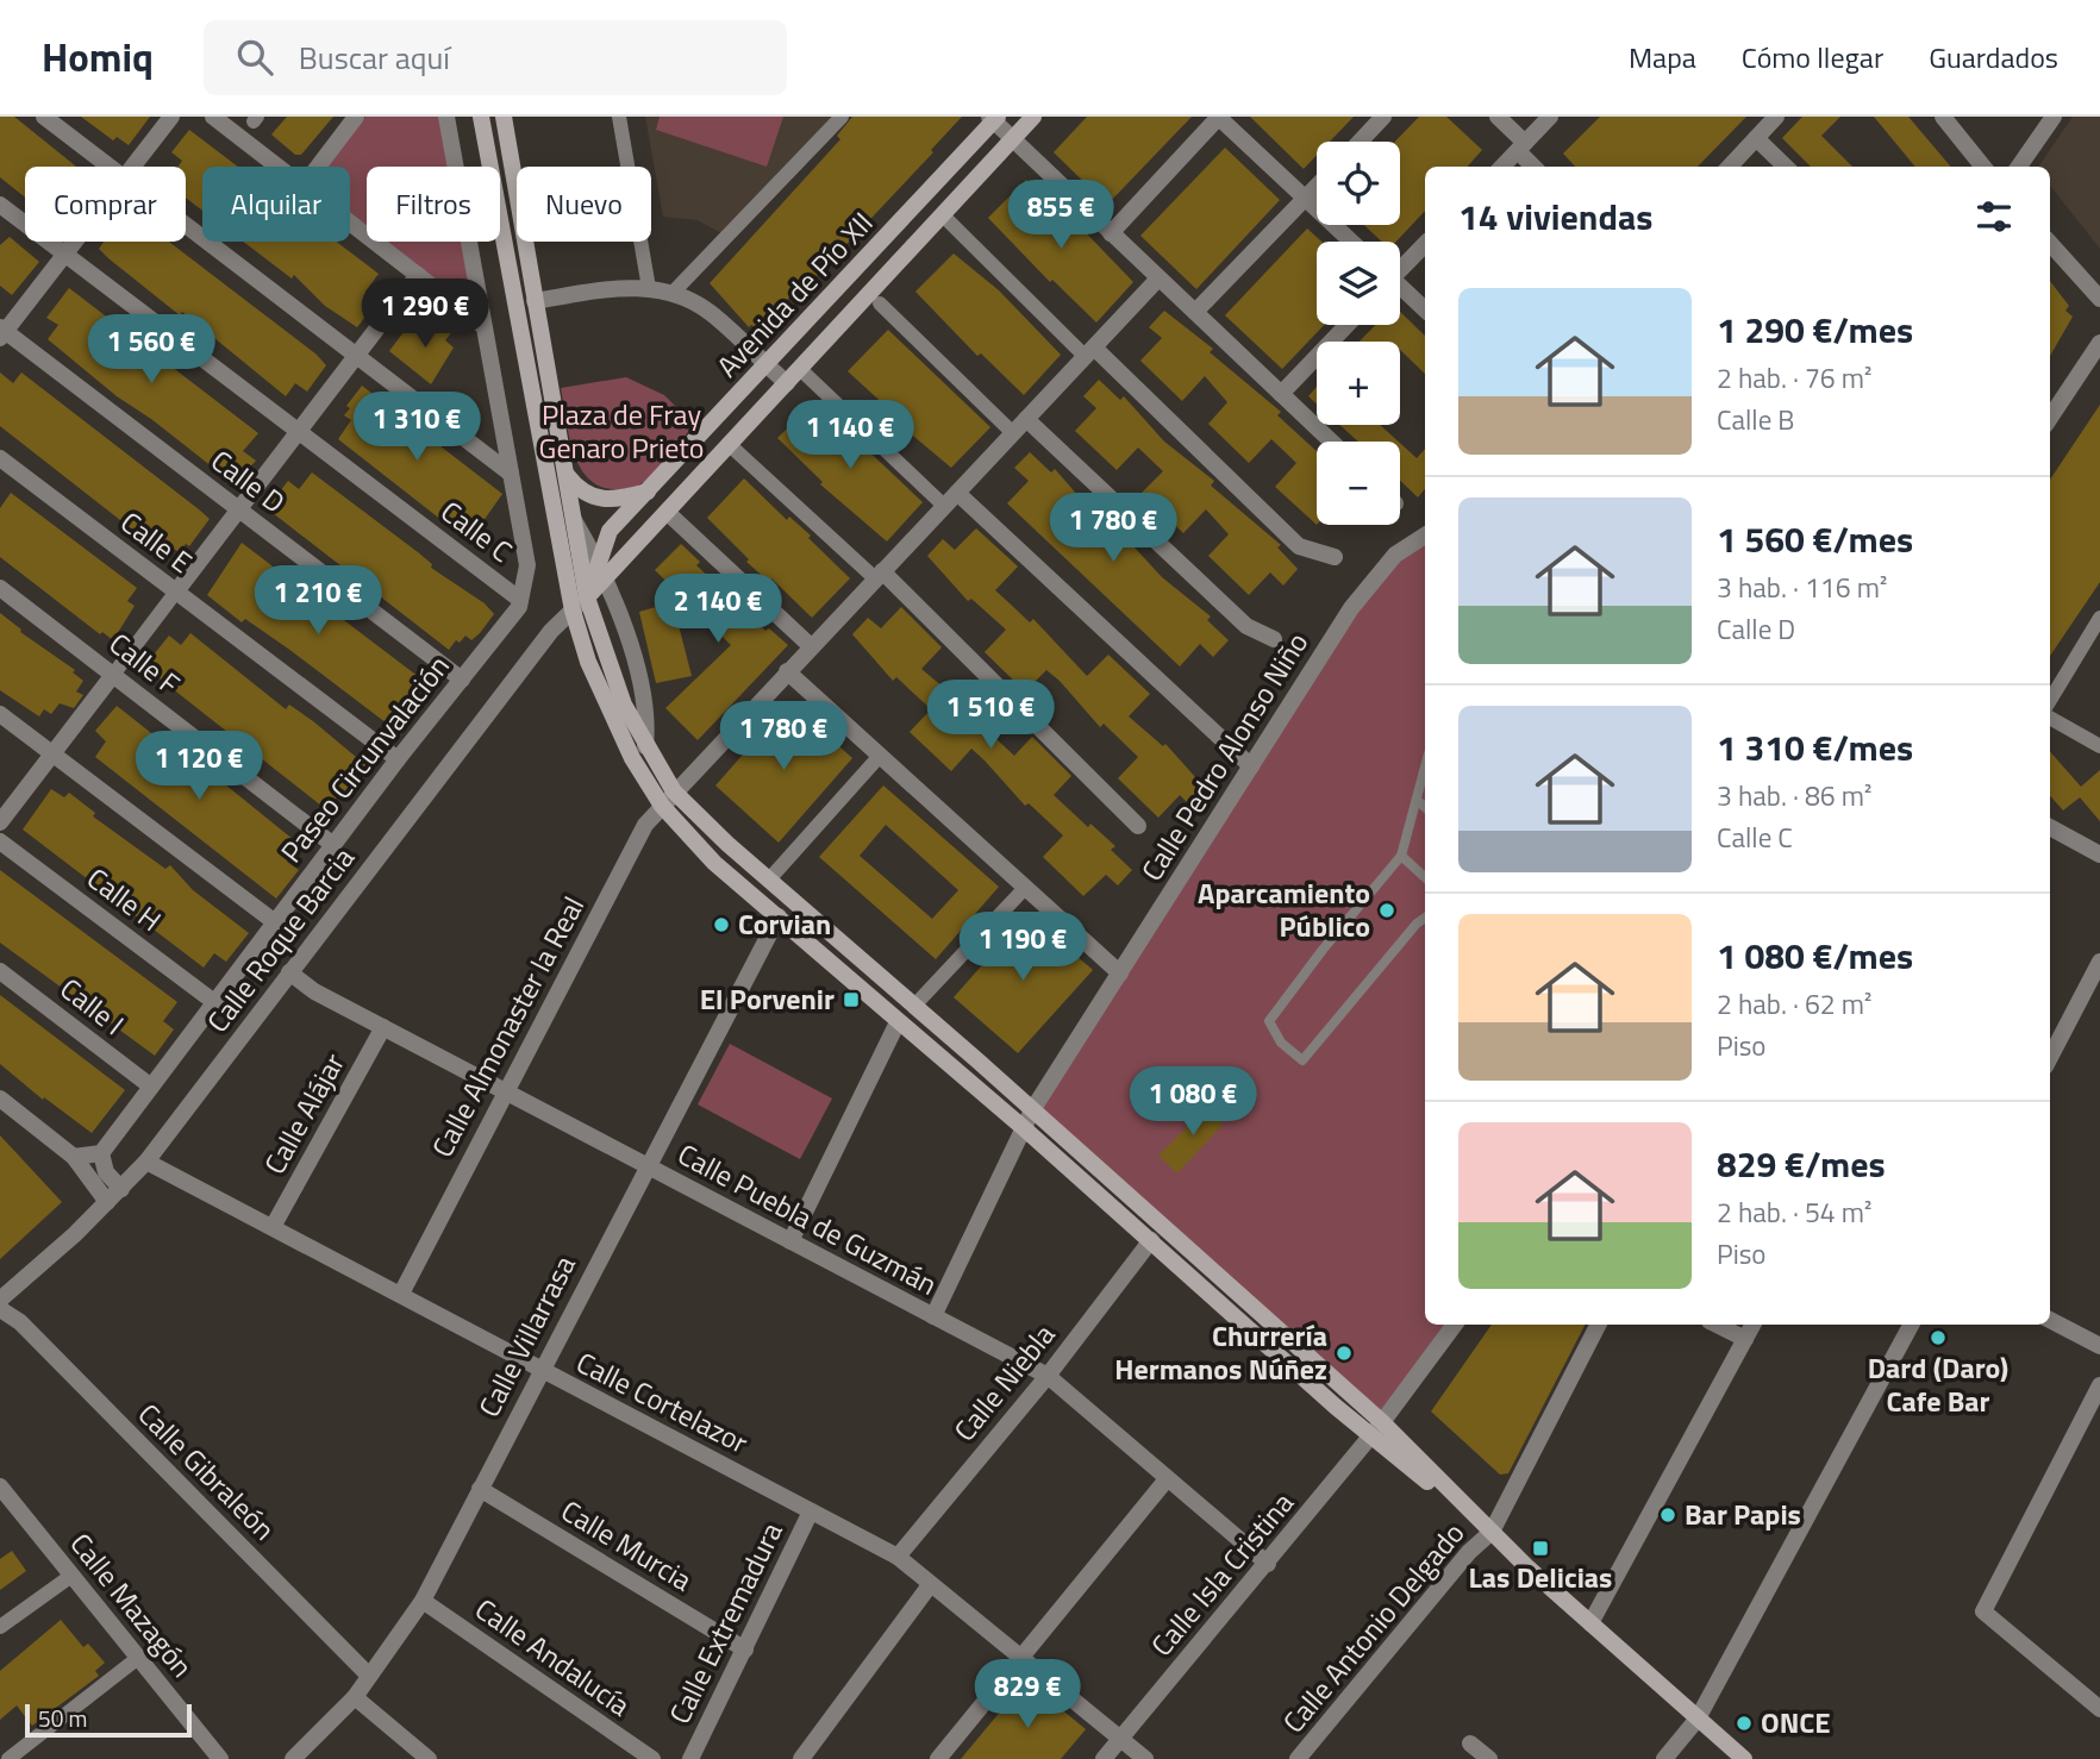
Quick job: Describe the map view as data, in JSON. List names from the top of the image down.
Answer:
{
  "streets": {
    "main road": ["Avenida de Pío XII"],
    "street": [
      "Calle D",
      "Calle C",
      "Calle E",
      "Calle F",
      "Calle Pedro Alonso Niño",
      "Paseo Circunvalación",
      "Calle H",
      "Calle Roque Barcia",
      "Calle I",
      "Calle Almonaster la Real",
      "Calle Alájar",
      "Calle Puebla de Guzmán",
      "Calle Villarrasa",
      "Calle Niebla",
      "Calle Cortelazor",
      "Calle Gibraleón",
      "Calle Murcia",
      "Calle Isla Cristina",
      "Calle Mazagón",
      "Calle Extremadura",
      "Calle Antonio Delgado",
      "Calle Andalucía"
    ]
  },
  "crossings": [
    ["Calle D", "Paseo Circunvalación"],
    ["Calle C", "Paseo Circunvalación"],
    ["Calle E", "Paseo Circunvalación"],
    ["Calle F", "Paseo Circunvalación"],
    ["Calle Pedro Alonso Niño", "Calle Puebla de Guzmán"],
    ["Paseo Circunvalación", "Calle H"],
    ["Paseo Circunvalación", "Calle I"],
    ["Calle Roque Barcia", "Calle Puebla de Guzmán"],
    ["Calle Roque Barcia", "Calle Cortelazor"],
    ["Calle Almonaster la Real", "Calle Puebla de Guzmán"],
    ["Calle Almonaster la Real", "Calle Cortelazor"],
    ["Calle Alájar", "Calle Puebla de Guzmán"],
    ["Calle Alájar", "Calle Cortelazor"],
    ["Calle Puebla de Guzmán", "Calle Villarrasa"],
    ["Calle Puebla de Guzmán", "Calle Niebla"],
    ["Calle Puebla de Guzmán", "Calle Isla Cristina"],
    ["Calle Villarrasa", "Calle Cortelazor"],
    ["Calle Villarrasa", "Calle Gibraleón"],
    ["Calle Villarrasa", "Calle Murcia"],
    ["Calle Villarrasa", "Calle Andalucía"],
    ["Calle Niebla", "Calle Cortelazor"],
    ["Calle Cortelazor", "Calle Isla Cristina"],
    ["Calle Cortelazor", "Calle Extremadura"],
    ["Calle Murcia", "Calle Extremadura"]
  ],
  "parks": ["Plaza de Fray Genaro Prieto"],
  "places": {
    "other": [
      "Aparcamiento Público",
      "Corvian",
      "Dard (Daro) Cafe Bar",
      "Churrería Hermanos Núñez",
      "Bar Papis",
      "ONCE"
    ],
    "transit": ["El Porvenir", "Las Delicias"]
  },
  "scale_bar": "50 m",
  "page": {
    "header": "Homiq",
    "search": "Buscar aquí",
    "nav": ["Mapa", "Cómo llegar", "Guardados"],
    "map_buttons": ["+", "−"],
    "chip": [
      "Comprar",
      "Alquilar",
      "Filtros",
      "Nuevo"
    ],
    "heading": "14 viviendas",
    "price": [
      "855 €",
      "1 290 €",
      "1 560 €",
      "1 310 €",
      "1 140 €",
      "1 780 €",
      "1 210 €",
      "2 140 €",
      "1 510 €",
      "1 780 €",
      "1 120 €",
      "1 190 €",
      "1 080 €",
      "829 €"
    ],
    "list": [
      {
        "name": "1 290 €/mes",
        "note": "2 hab. · 76 m² · Calle B"
      },
      {
        "name": "1 560 €/mes",
        "note": "3 hab. · 116 m² · Calle D"
      },
      {
        "name": "1 310 €/mes",
        "note": "3 hab. · 86 m² · Calle C"
      },
      {
        "name": "1 080 €/mes",
        "note": "2 hab. · 62 m² · Piso"
      },
      {
        "name": "829 €/mes",
        "note": "2 hab. · 54 m² · Piso"
      }
    ],
    "scale": "50 m"
  }
}
